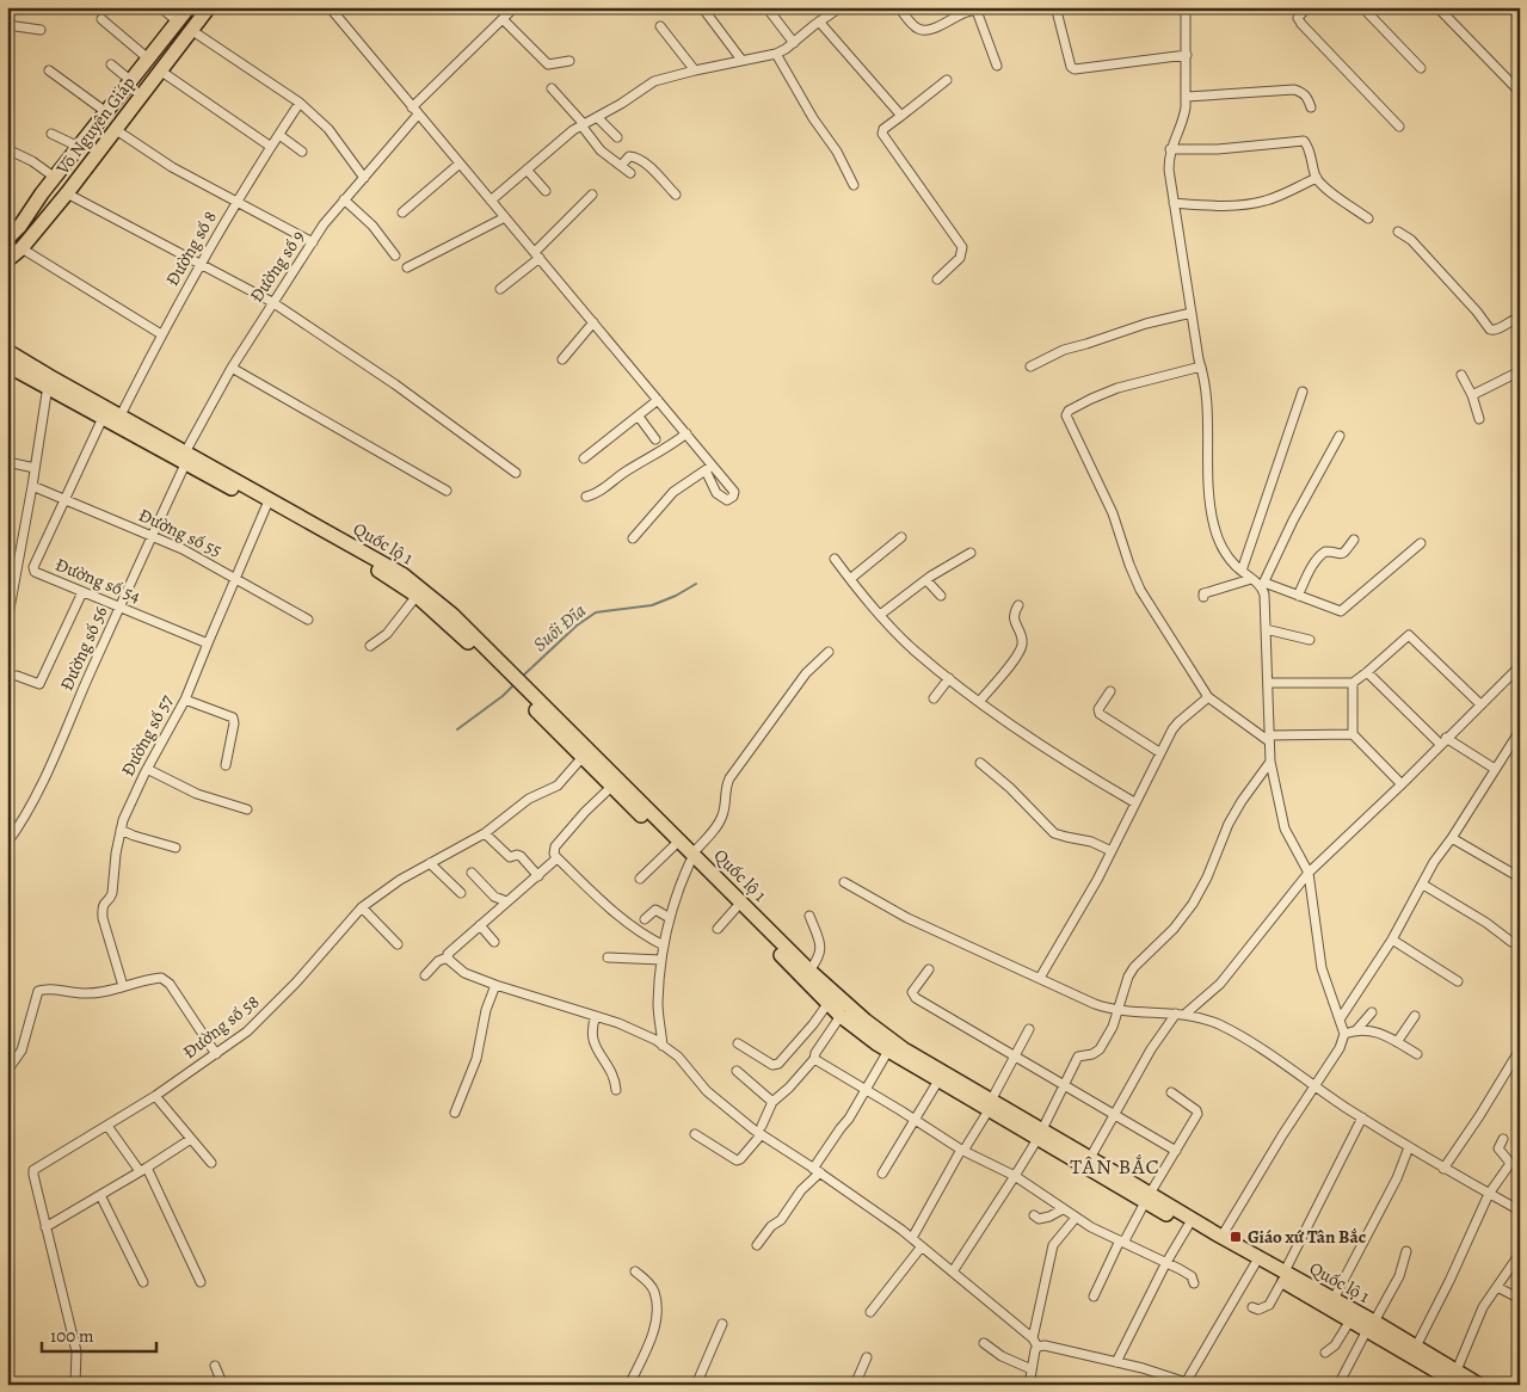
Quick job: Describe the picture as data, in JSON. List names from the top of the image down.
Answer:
{
  "streets": {
    "highway": ["Võ Nguyên Giáp", "Quốc lộ 1"],
    "street": [
      "Đường số 8",
      "Đường số 9",
      "Đường số 55",
      "Đường số 54",
      "Đường số 56",
      "Đường số 57",
      "Đường số 58"
    ]
  },
  "crossings": [
    ["Đường số 8", "Quốc lộ 1"],
    ["Đường số 9", "Quốc lộ 1"],
    ["Đường số 9", "Đường số 56"],
    ["Đường số 55", "Đường số 54"],
    ["Đường số 55", "Đường số 56"],
    ["Đường số 55", "Đường số 57"],
    ["Quốc lộ 1", "Đường số 54"],
    ["Quốc lộ 1", "Đường số 56"],
    ["Quốc lộ 1", "Đường số 57"],
    ["Quốc lộ 1", "Đường số 58"],
    ["Đường số 54", "Đường số 56"],
    ["Đường số 54", "Đường số 57"]
  ],
  "districts": ["TÂN BẮC"],
  "water": ["Suối Đĩa"],
  "places": {
    "transit": ["Giáo xứ Tân Bắc"]
  },
  "scale_bar": "100 m"
}
